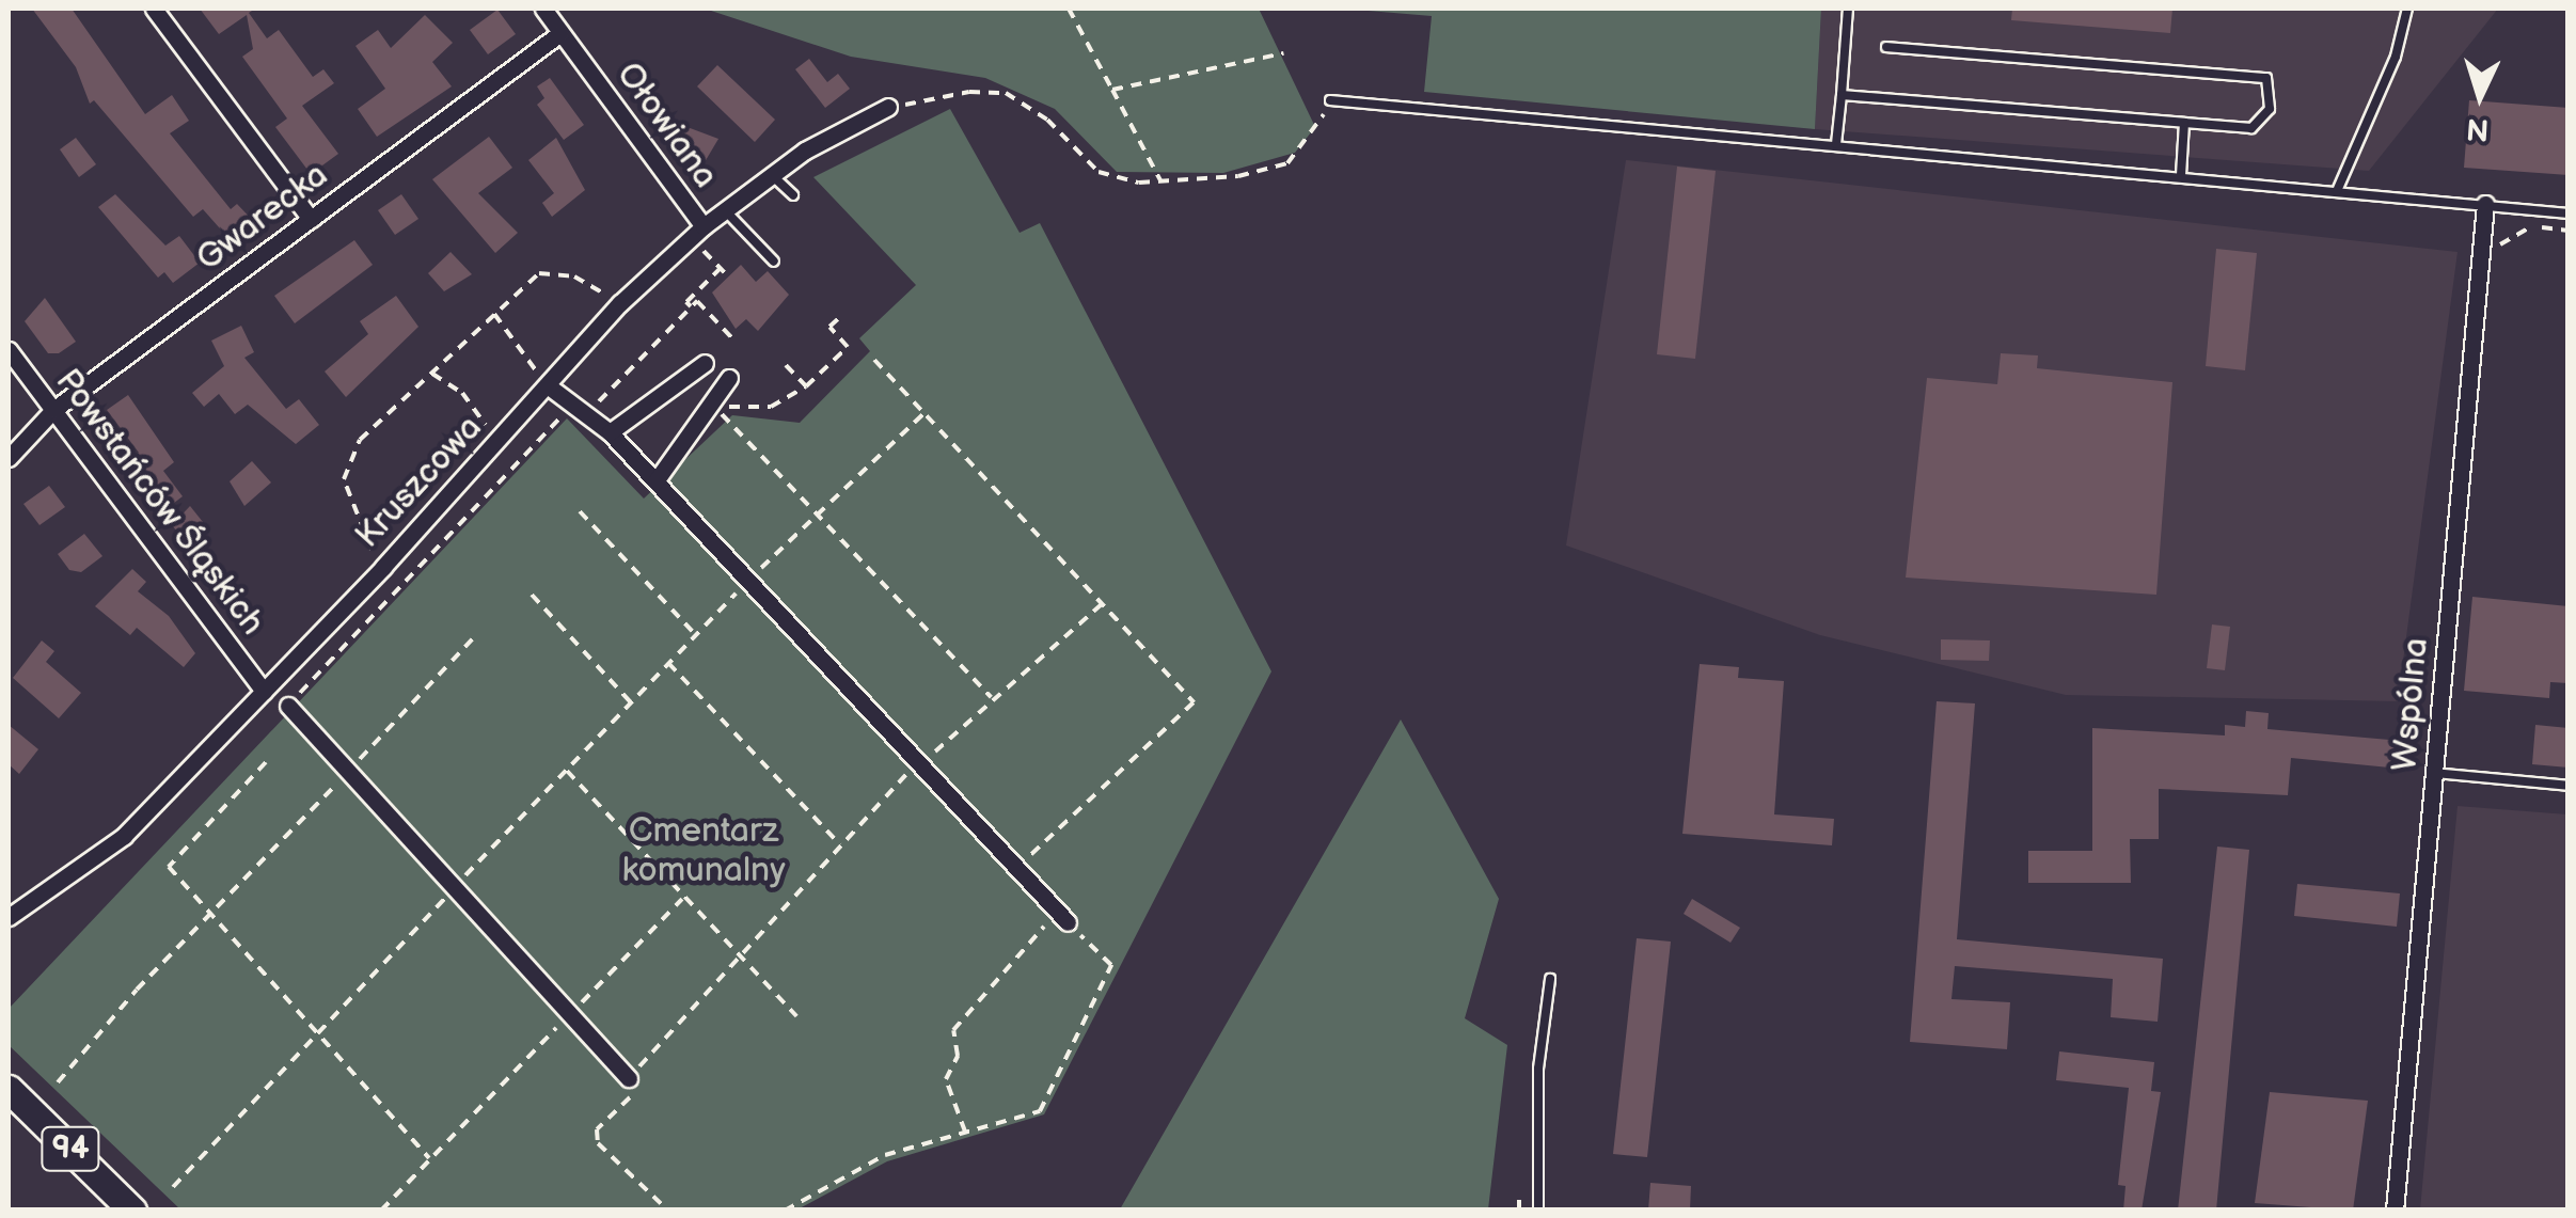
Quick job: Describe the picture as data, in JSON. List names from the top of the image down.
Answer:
{
  "streets": {
    "main road": ["94"],
    "street": [
      "Ołowiana",
      "Gwarecka",
      "Kruszcowa",
      "Powstańców Śląskich",
      "Wspólna"
    ]
  },
  "crossings": [
    ["Ołowiana", "Gwarecka"],
    ["Ołowiana", "Kruszcowa"],
    ["Gwarecka", "Powstańców Śląskich"],
    ["Kruszcowa", "Powstańców Śląskich"]
  ],
  "parks": ["Cmentarz komunalny"],
  "north": "bottom"
}
